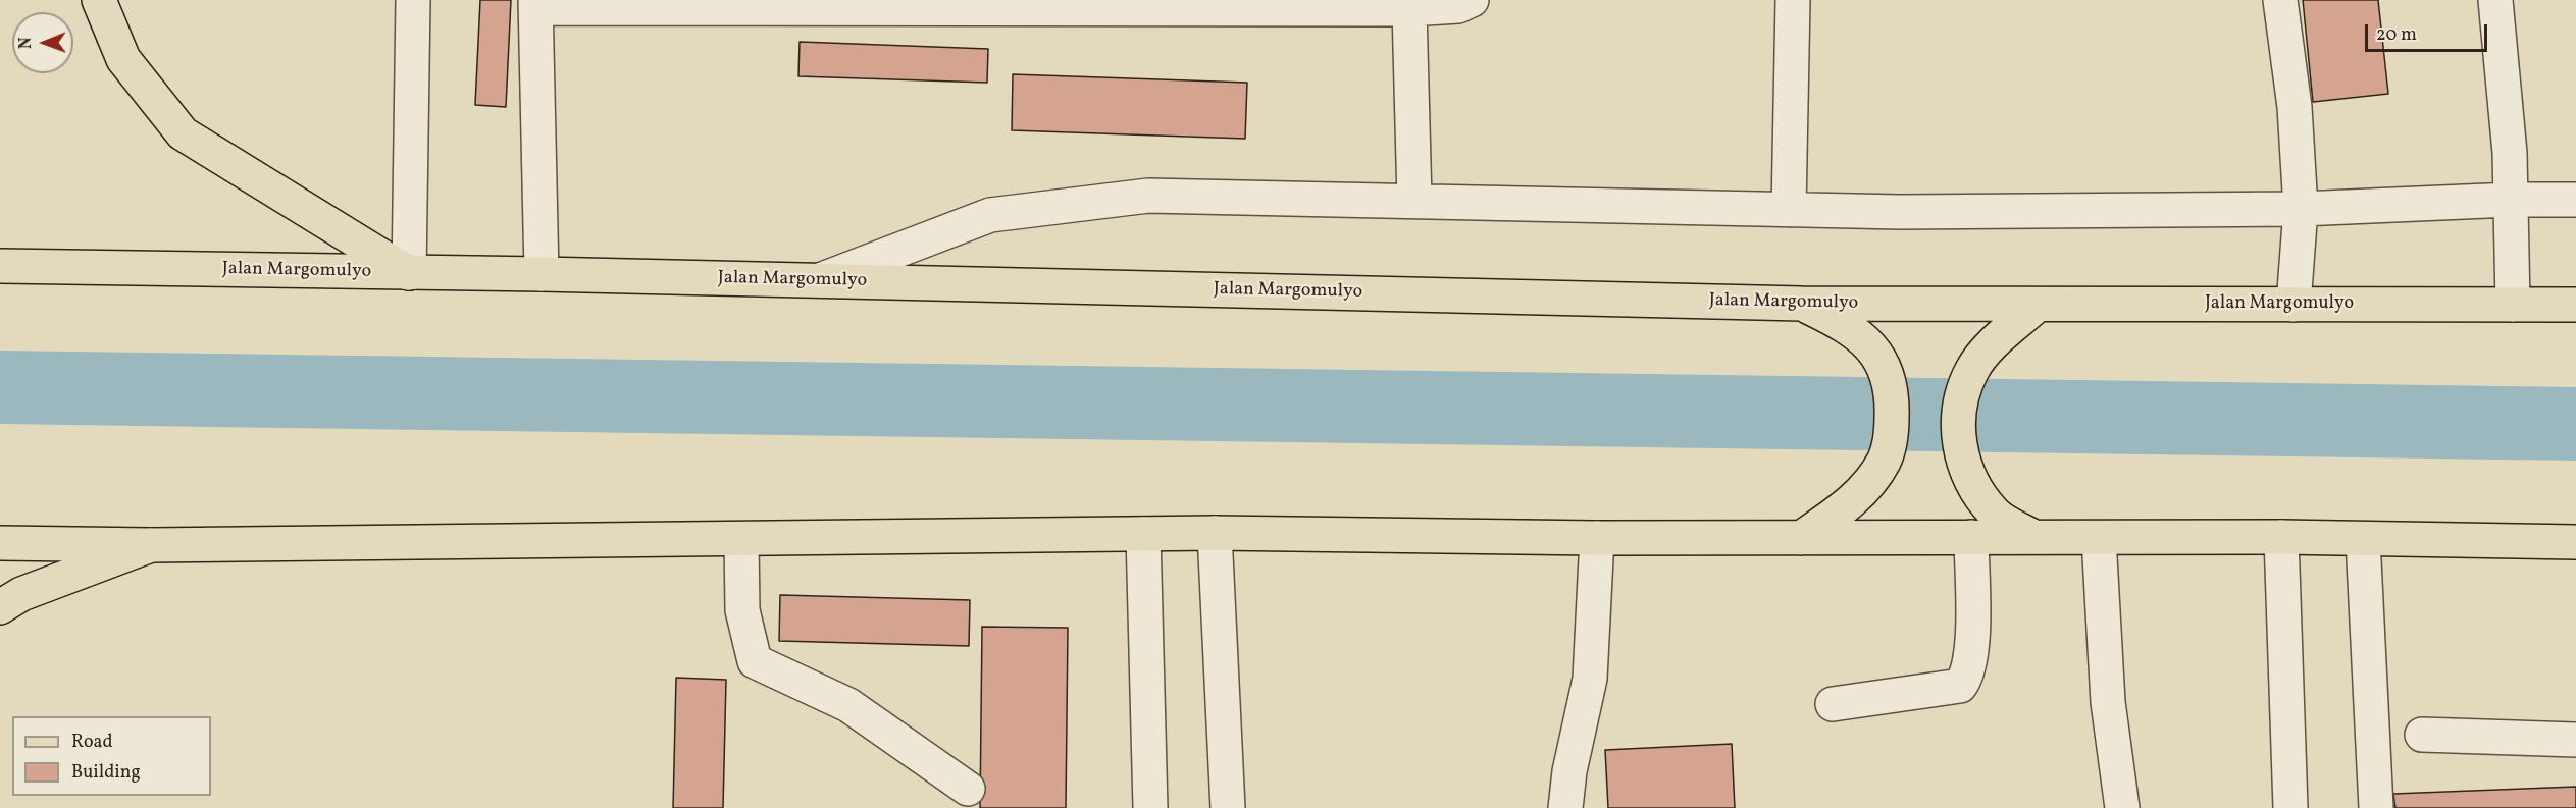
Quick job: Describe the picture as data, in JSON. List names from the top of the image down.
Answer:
{
  "streets": {
    "main road": ["Jalan Margomulyo"]
  },
  "legend": ["Road", "Building"],
  "scale_bar": "20 m",
  "north": "left"
}
